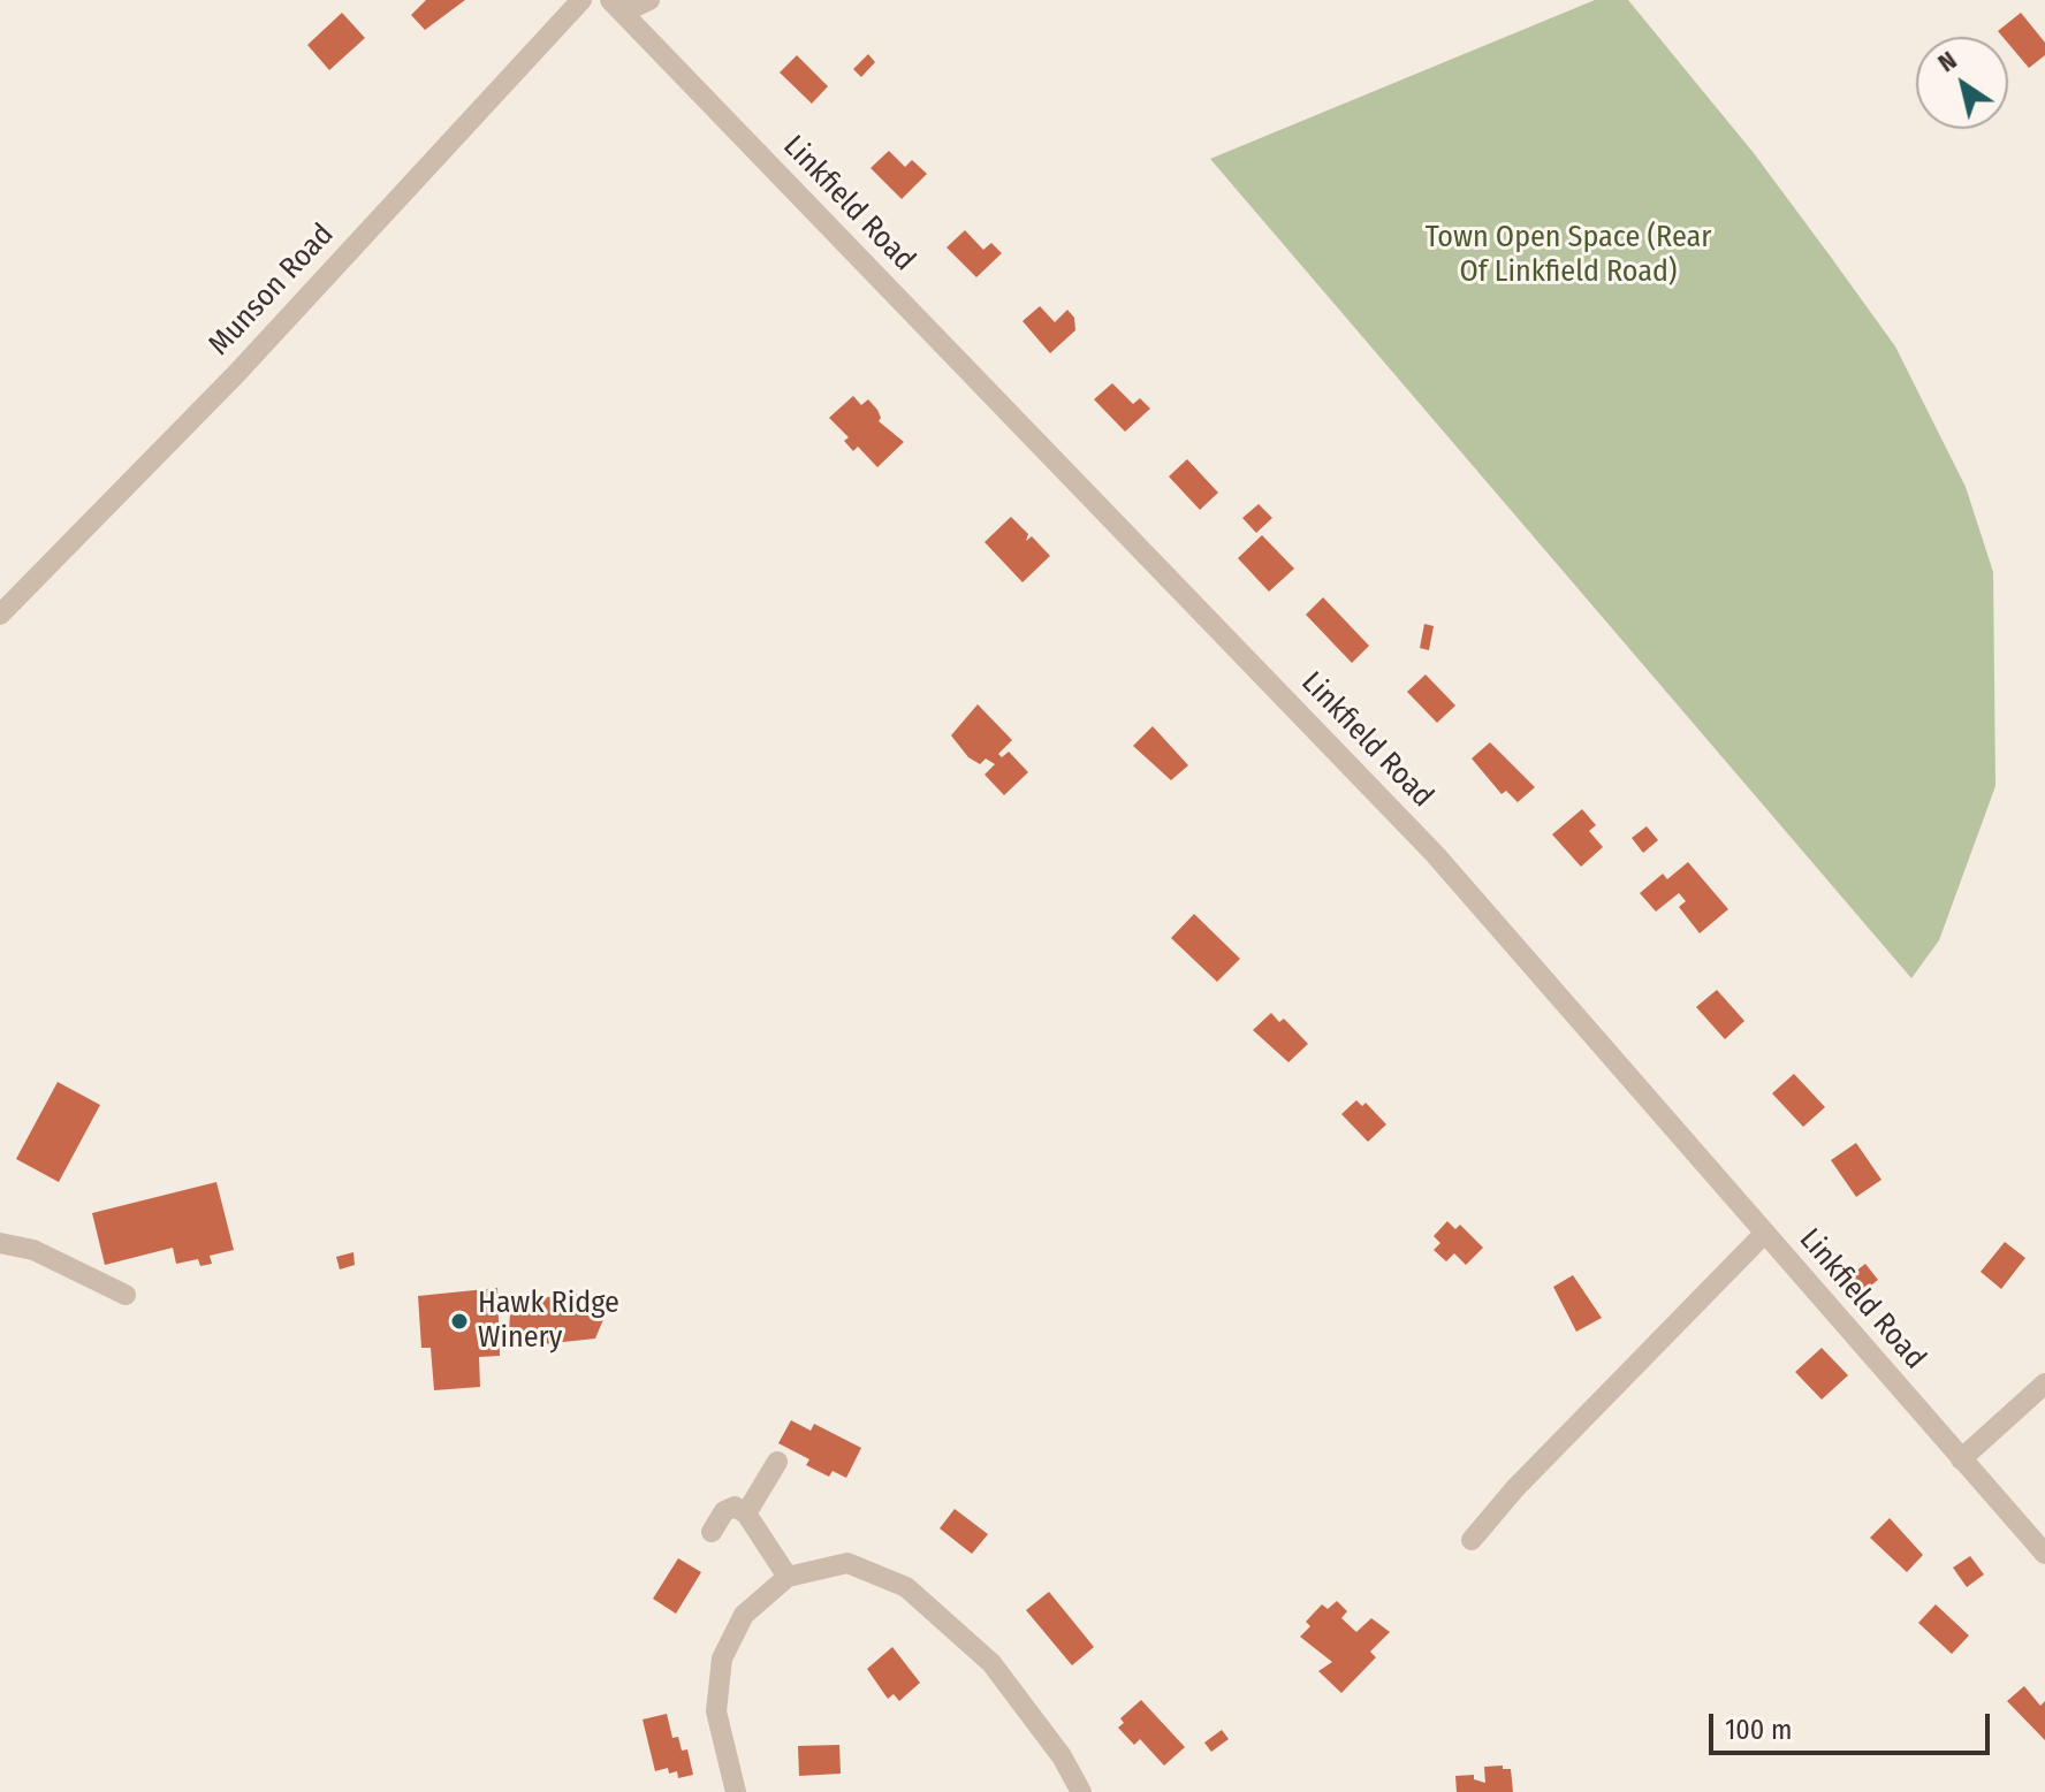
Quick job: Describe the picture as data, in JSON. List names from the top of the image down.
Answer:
{
  "streets": {
    "street": ["Linkfield Road", "Munson Road"]
  },
  "parks": ["Town Open Space (Rear Of Linkfield Road)"],
  "places": ["Hawk Ridge Winery"],
  "scale_bar": "100 m",
  "north": "top left"
}
